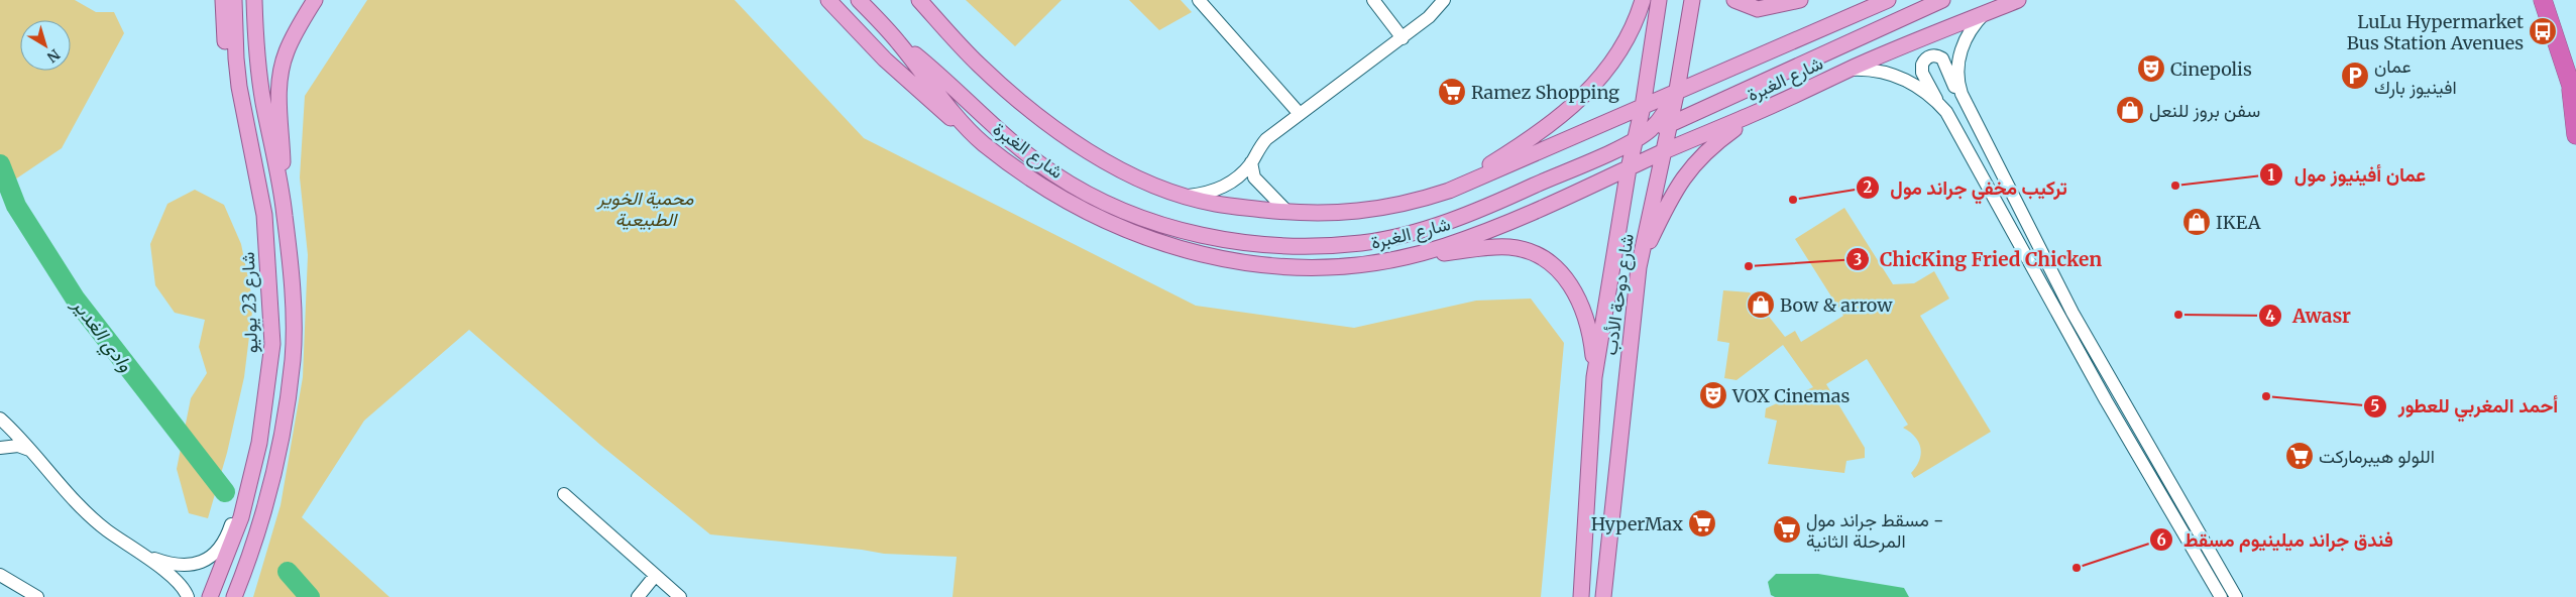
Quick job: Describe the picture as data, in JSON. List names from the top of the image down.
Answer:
{
  "streets": {
    "main road": ["شارع الغبرة", "شارع دوحة الأدب", "شارع 23 يوليو"]
  },
  "crossings": [
    ["شارع الغبرة", "شارع دوحة الأدب"]
  ],
  "water": ["وادي الغدير"],
  "parks": ["محمية الخوير الطبيعية"],
  "places": {
    "bus stop": ["LuLu Hypermarket Bus Station Avenues"],
    "theatre": ["Cinepolis", "VOX Cinemas"],
    "parking": ["عمان افينيوز بارك"],
    "supermarket": [
      "Ramez Shopping",
      "اللولو هيبرماركت",
      "HyperMax",
      "مسقط جراند مول - المرحلة الثانية"
    ],
    "shop": ["سفن بروز للنعل", "IKEA", "Bow & arrow"],
    "other": [
      "عمان أفينيوز مول",
      "تركيب مخفي جراند مول",
      "ChicKing Fried Chicken",
      "Awasr",
      "أحمد المغربي للعطور",
      "فندق جراند ميلينيوم مسقط"
    ]
  },
  "north": "bottom right"
}
